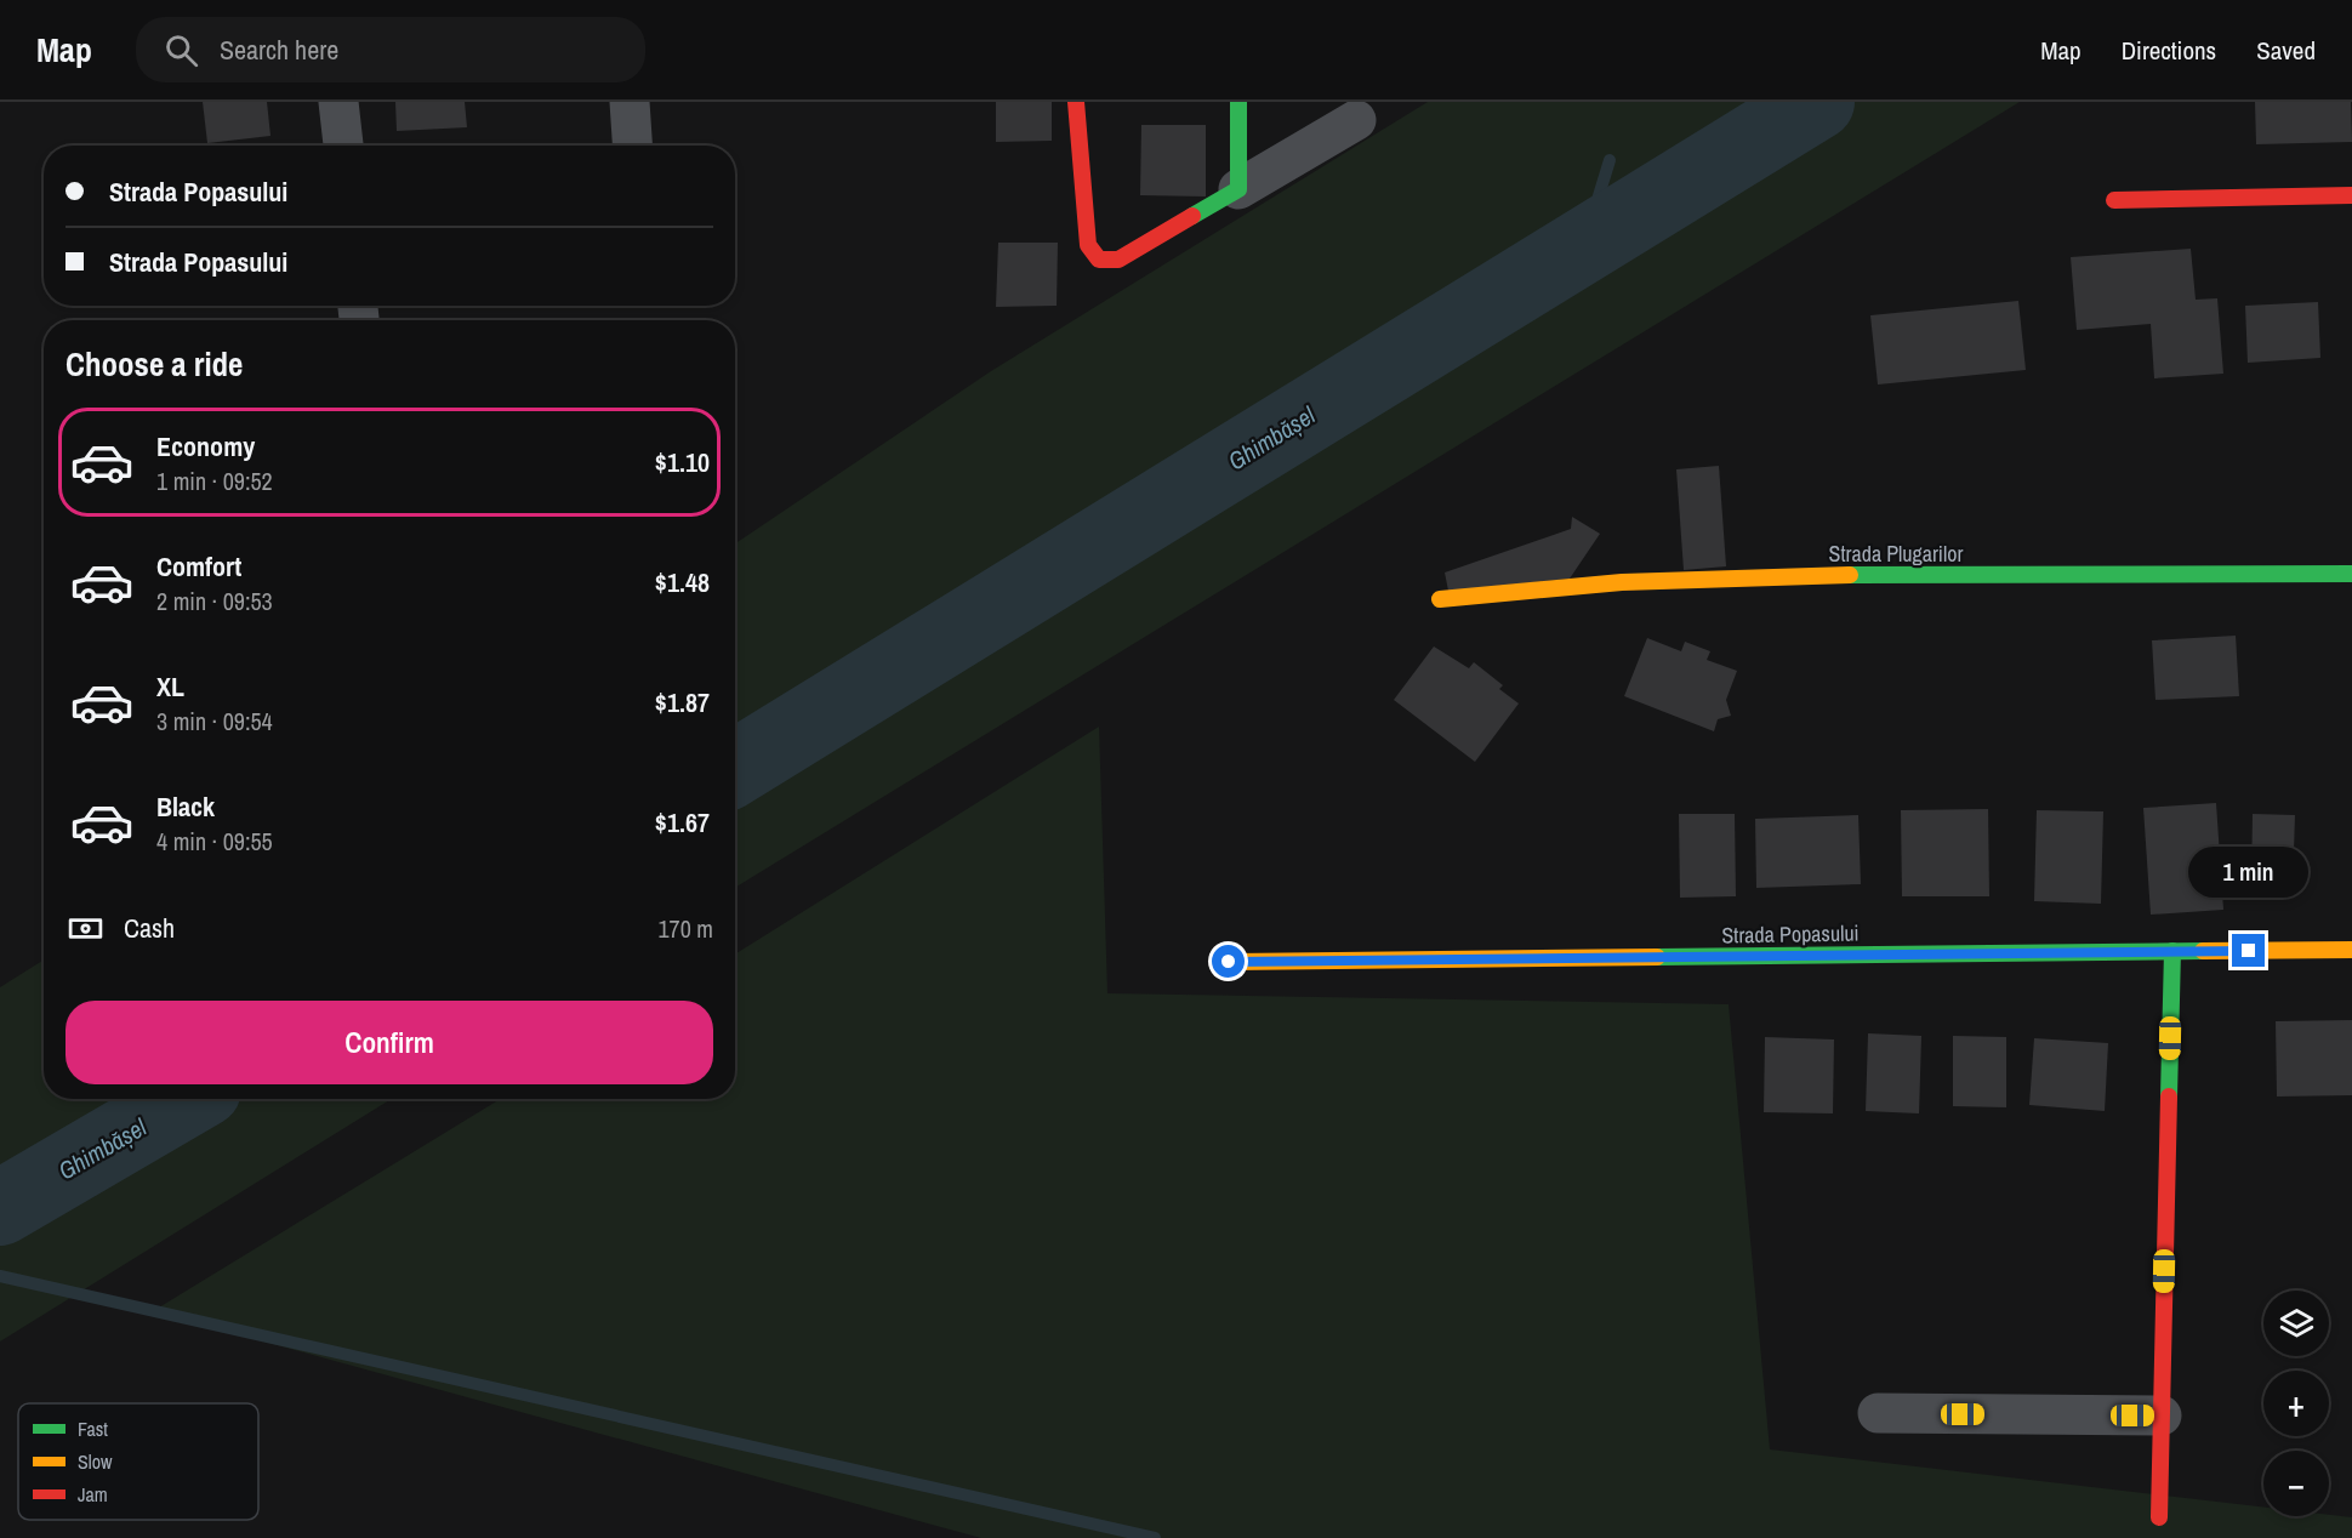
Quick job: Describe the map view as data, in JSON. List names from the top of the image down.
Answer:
{
  "streets": {
    "street": ["Strada Plugarilor", "Strada Popasului"]
  },
  "water": ["Ghimbășel"],
  "legend": ["Fast", "Slow", "Jam"],
  "page": {
    "header": "Map",
    "search": "Search here",
    "nav": ["Map", "Directions", "Saved"],
    "banner": ["Strada Popasului", "Strada Popasului"],
    "heading": "Choose a ride",
    "list": [
      {
        "name": "Economy",
        "note": "1 min · 09:52",
        "value": "$1.10"
      },
      {
        "name": "Comfort",
        "note": "2 min · 09:53",
        "value": "$1.48"
      },
      {
        "name": "XL",
        "note": "3 min · 09:54",
        "value": "$1.87"
      },
      {
        "name": "Black",
        "note": "4 min · 09:55",
        "value": "$1.67"
      }
    ],
    "bubble": "1 min",
    "pay": ["Cash", "170 m"],
    "buttons": "Confirm",
    "map_buttons": ["+", "−"]
  }
}
